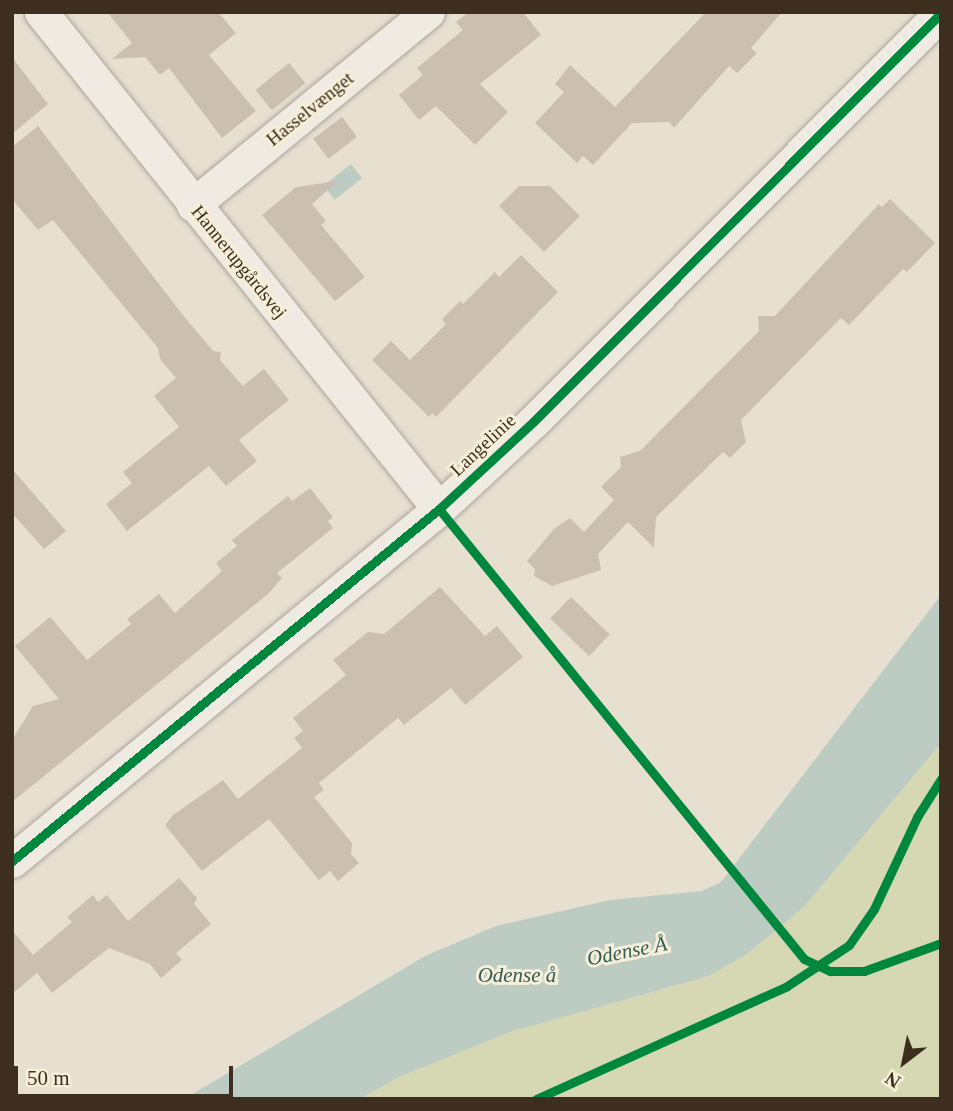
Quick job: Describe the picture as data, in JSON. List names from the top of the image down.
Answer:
{
  "streets": {
    "street": ["Hasselvænget", "Hannerupgårdsvej", "Langelinie"]
  },
  "crossings": [
    ["Hasselvænget", "Hannerupgårdsvej"],
    ["Hannerupgårdsvej", "Langelinie"]
  ],
  "water": ["Odense Å", "Odense å"],
  "scale_bar": "50 m",
  "north": "bottom left"
}
